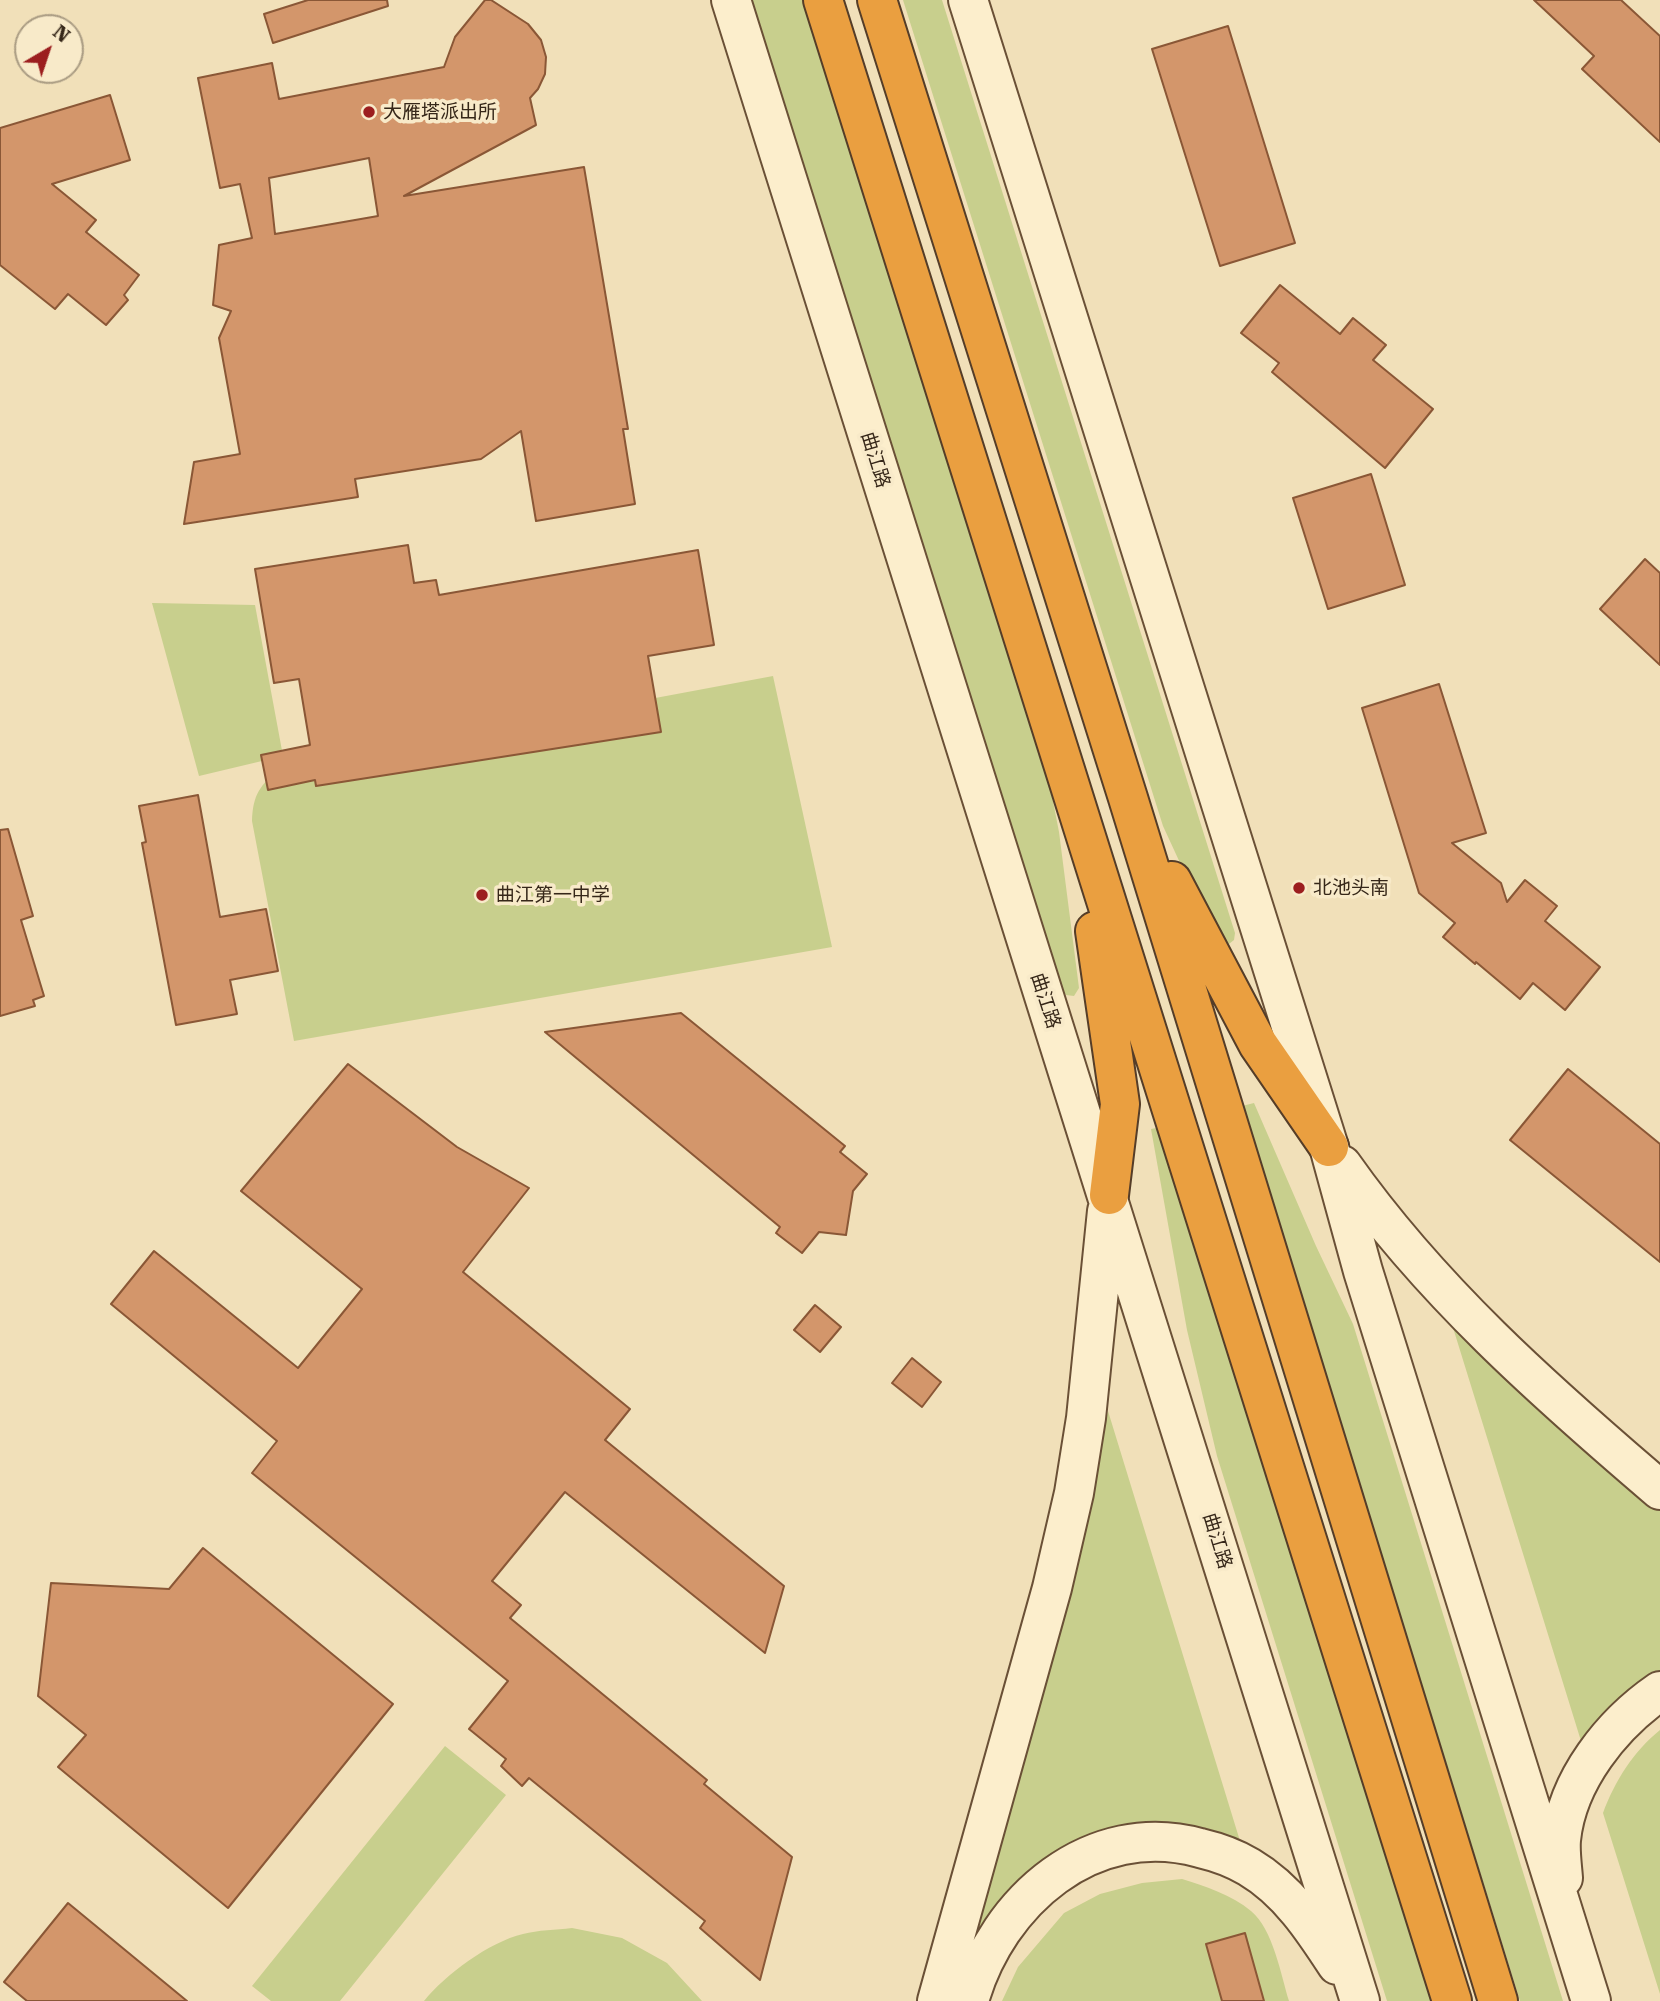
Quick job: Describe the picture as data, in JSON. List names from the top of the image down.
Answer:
{
  "streets": {
    "main road": ["曲江路"]
  },
  "places": ["大雁塔派出所", "北池头南", "曲江第一中学"],
  "north": "top right"
}
